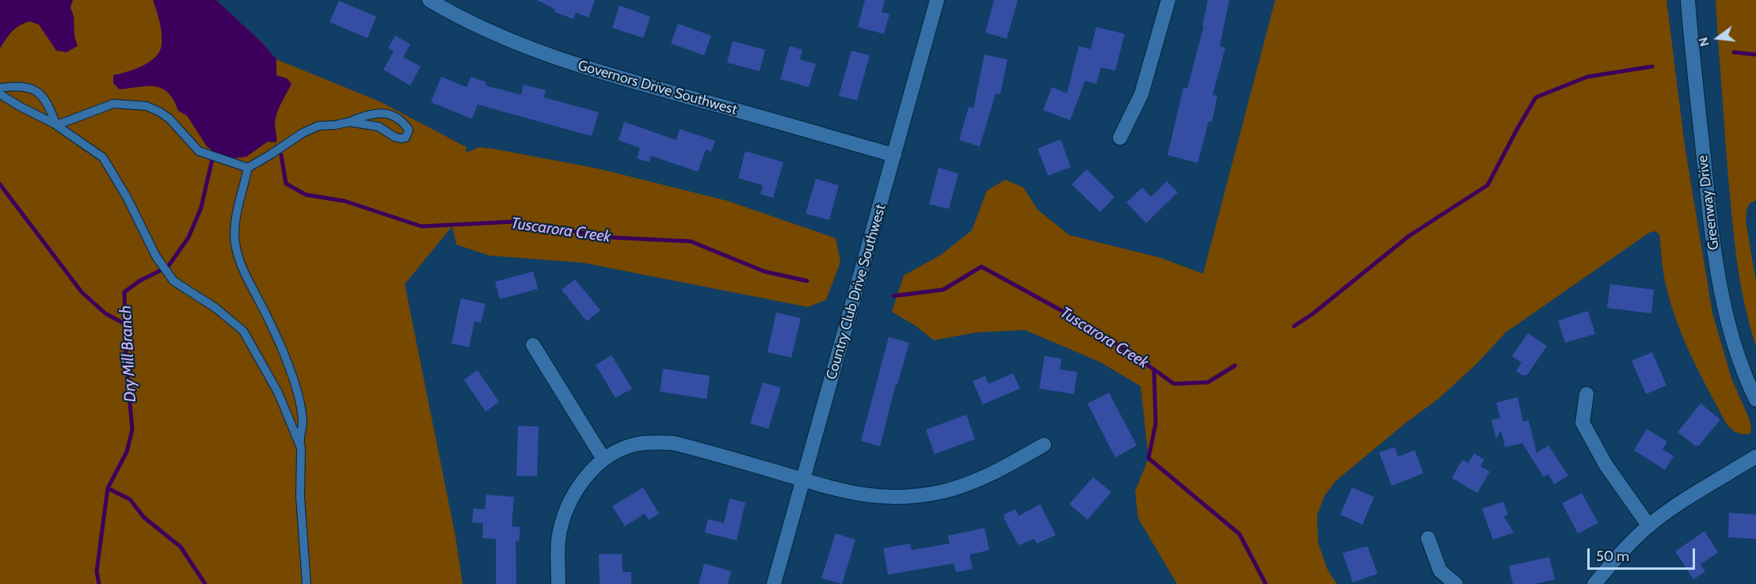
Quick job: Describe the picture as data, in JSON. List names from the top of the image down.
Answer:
{
  "streets": {
    "street": ["Governors Drive Southwest", "Greenway Drive", "Country Club Drive Southwest"]
  },
  "crossings": [
    ["Governors Drive Southwest", "Country Club Drive Southwest"]
  ],
  "water": ["Tuscarora Creek", "Dry Mill Branch"],
  "scale_bar": "50 m",
  "north": "left"
}
